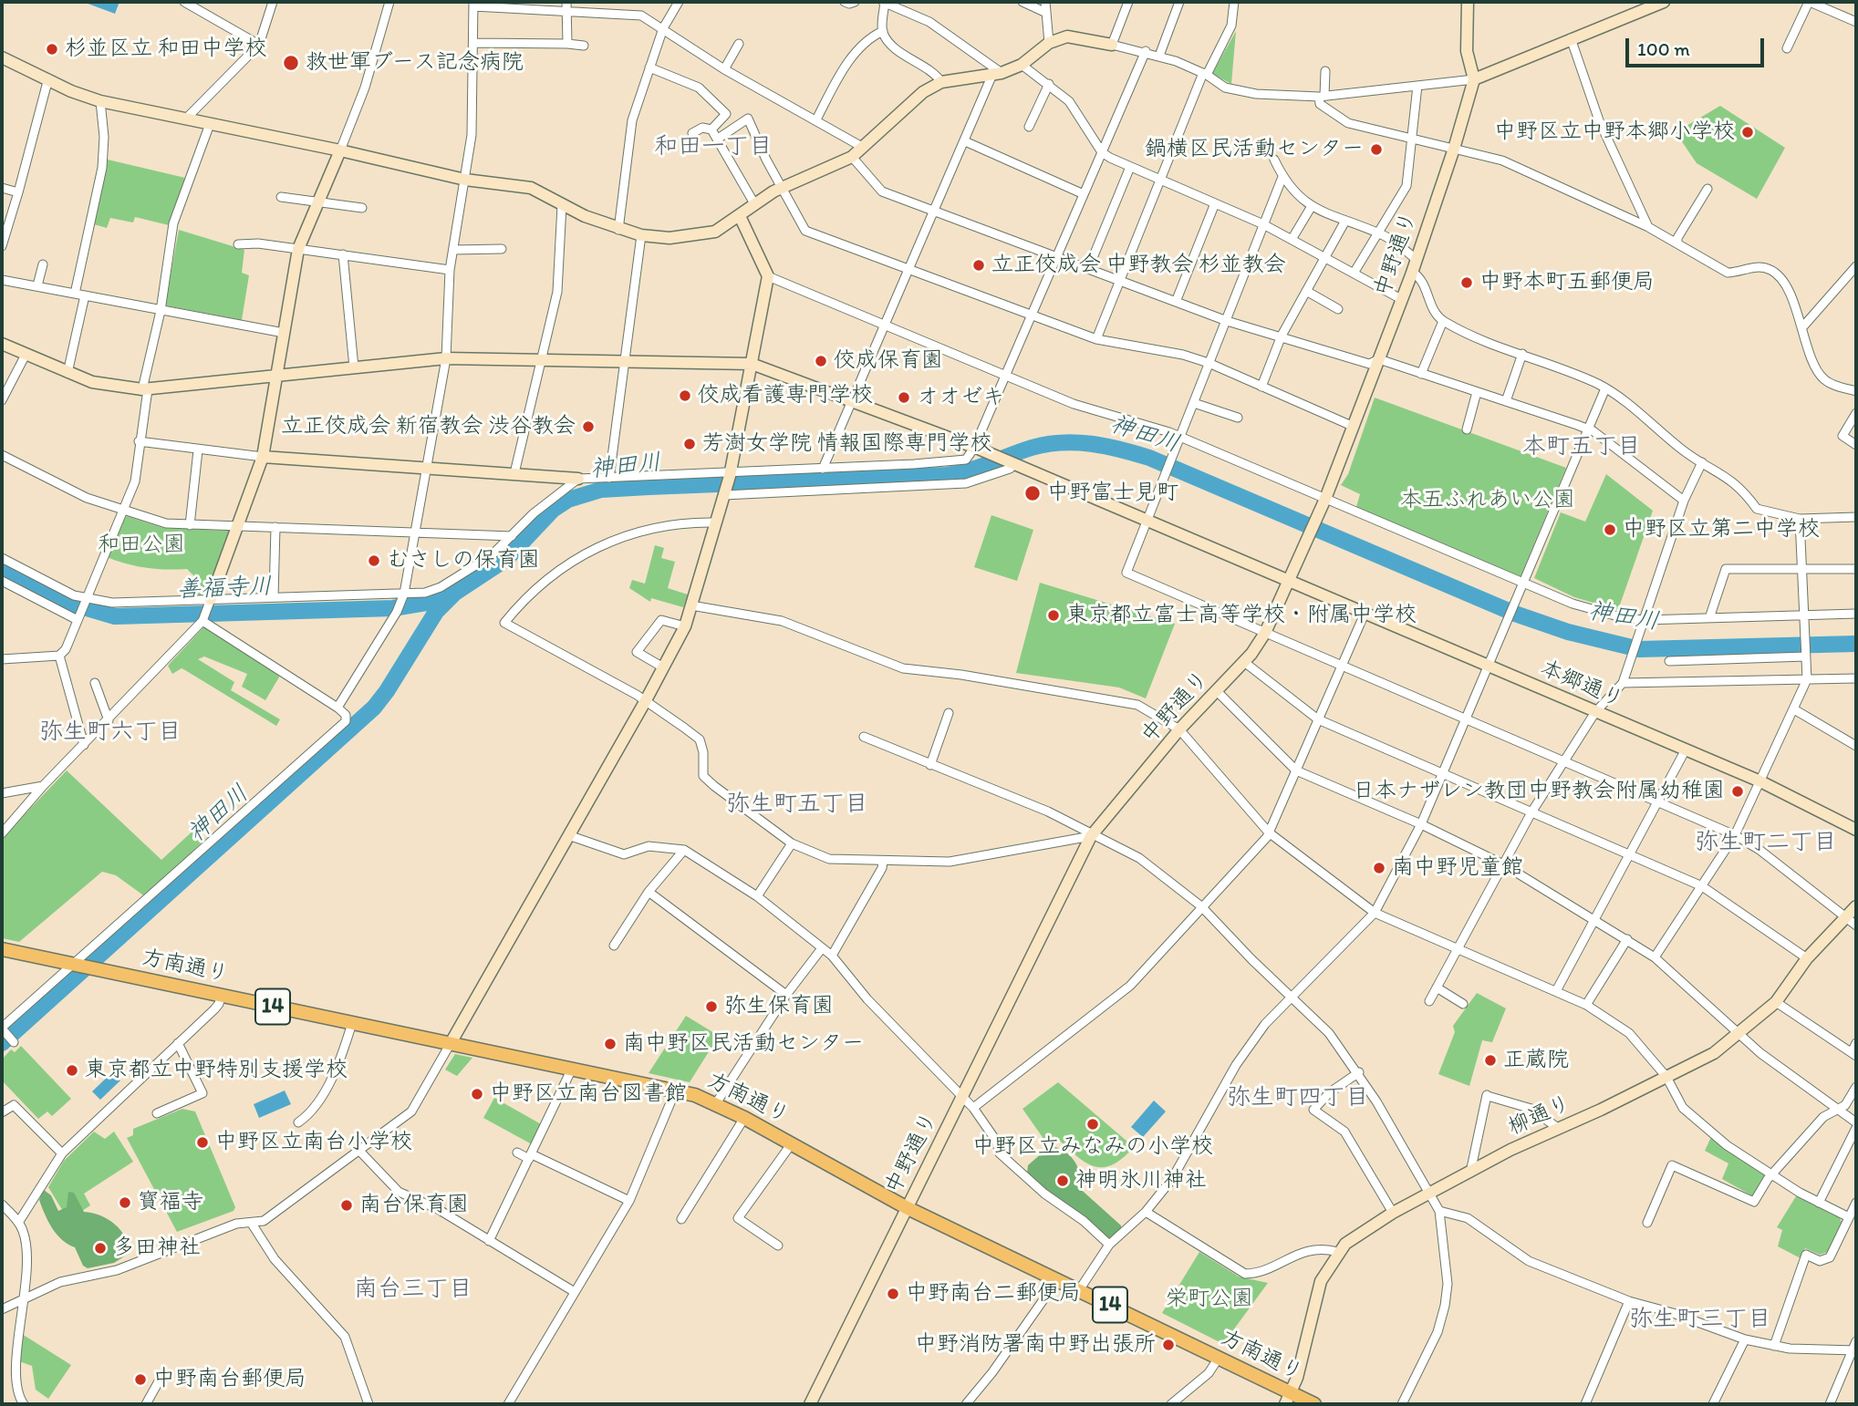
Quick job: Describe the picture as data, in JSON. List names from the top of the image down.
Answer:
{
  "streets": {
    "main road": ["方南通り", "14"],
    "street": ["中野通り", "本郷通り", "柳通り"]
  },
  "crossings": [
    ["中野通り", "本郷通り"],
    ["中野通り", "方南通り"],
    ["方南通り", "柳通り"]
  ],
  "districts": [
    "和田一丁目",
    "本町五丁目",
    "弥生町六丁目",
    "弥生町五丁目",
    "弥生町二丁目",
    "弥生町四丁目",
    "南台三丁目",
    "弥生町三丁目"
  ],
  "water": ["神田川", "善福寺川"],
  "parks": ["本五ふれあい公園", "和田公園", "栄町公園"],
  "places": [
    "杉並区立 和田中学校",
    "救世軍ブース記念病院",
    "中野区立中野本郷小学校",
    "鍋横区民活動センター",
    "立正佼成会 中野教会 杉並教会",
    "中野本町五郵便局",
    "佼成保育園",
    "佼成看護専門学校",
    "オオゼキ",
    "立正佼成会 新宿教会 渋谷教会",
    "芳澍女学院 情報国際専門学校",
    "中野富士見町",
    "中野区立第二中学校",
    "むさしの保育園",
    "東京都立富士高等学校・附属中学校",
    "日本ナザレン教団中野教会附属幼稚園",
    "南中野児童館",
    "弥生保育園",
    "南中野区民活動センター",
    "正蔵院",
    "東京都立中野特別支援学校",
    "中野区立南台図書館",
    "中野区立みなみの小学校",
    "中野区立南台小学校",
    "神明氷川神社",
    "寳福寺",
    "南台保育園",
    "多田神社",
    "中野南台二郵便局",
    "中野消防署南中野出張所",
    "中野南台郵便局"
  ],
  "scale_bar": "100 m"
}
